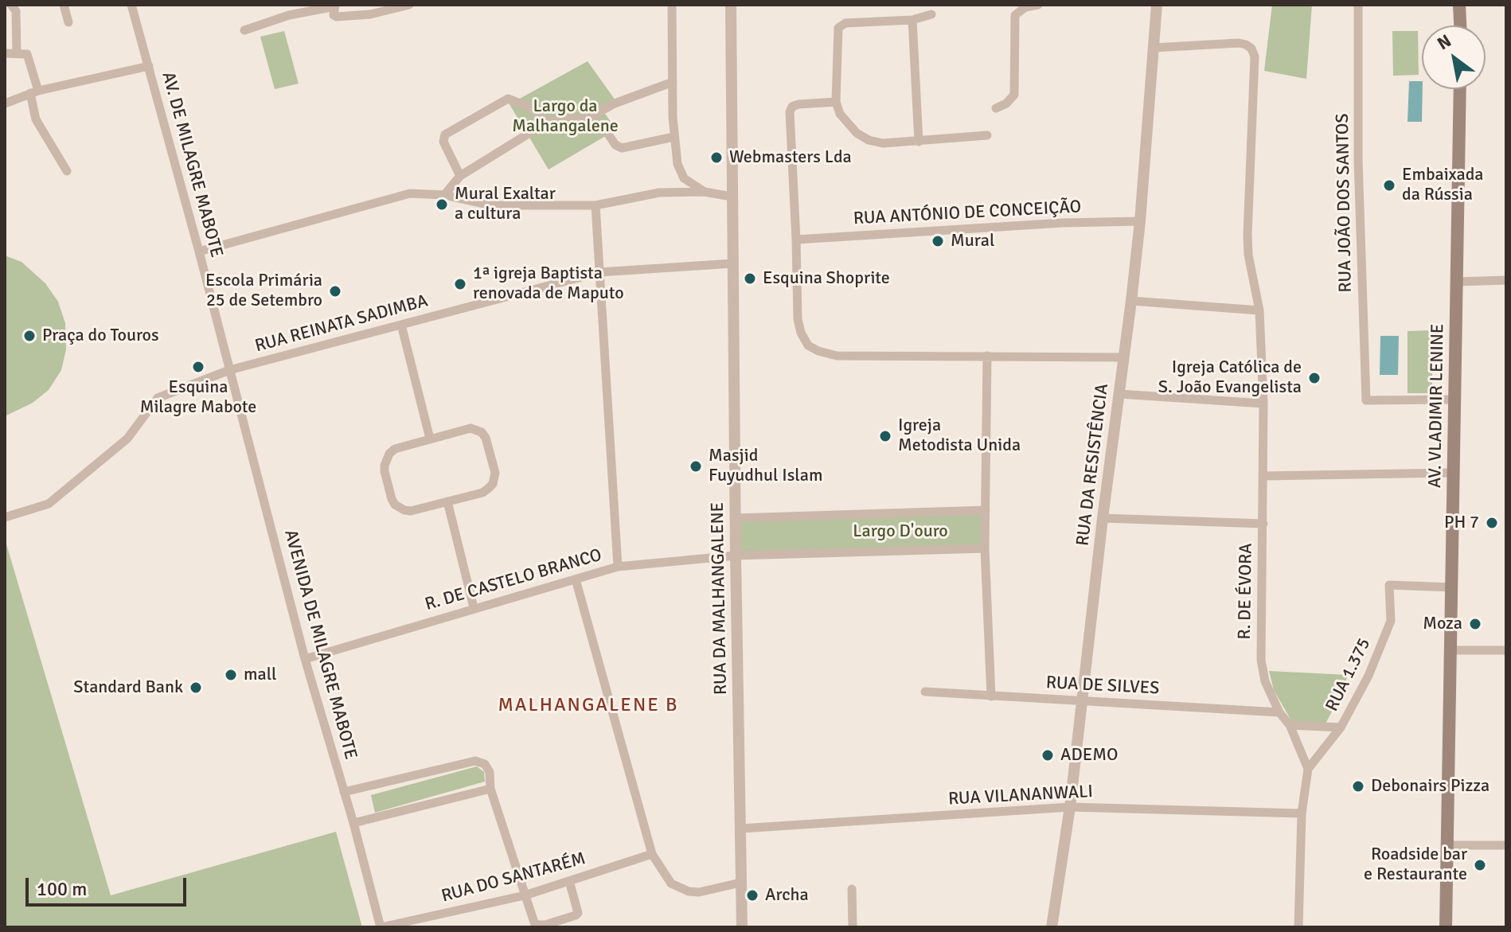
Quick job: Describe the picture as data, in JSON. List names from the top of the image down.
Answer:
{
  "streets": {
    "main road": ["AV. VLADIMIR LENINE"],
    "street": [
      "AV. DE MILAGRE MABOTE",
      "RUA JOÃO DOS SANTOS",
      "RUA ANTÓNIO DE CONCEIÇÃO",
      "RUA REINATA SADIMBA",
      "RUA DA RESISTÊNCIA",
      "R. DE CASTELO BRANCO",
      "R. DE ÉVORA",
      "RUA DA MALHANGALENE",
      "AVENIDA DE MILAGRE MABOTE",
      "RUA 1.375",
      "RUA DE SILVES",
      "RUA VILANANWALI",
      "RUA DO SANTARÉM"
    ]
  },
  "crossings": [
    ["AV. DE MILAGRE MABOTE", "RUA REINATA SADIMBA"],
    ["AV. DE MILAGRE MABOTE", "AVENIDA DE MILAGRE MABOTE"],
    ["RUA JOÃO DOS SANTOS", "AV. VLADIMIR LENINE"],
    ["RUA ANTÓNIO DE CONCEIÇÃO", "RUA DA RESISTÊNCIA"],
    ["RUA REINATA SADIMBA", "RUA DA MALHANGALENE"],
    ["RUA REINATA SADIMBA", "AVENIDA DE MILAGRE MABOTE"],
    ["AV. VLADIMIR LENINE", "RUA 1.375"],
    ["RUA DA RESISTÊNCIA", "R. DE ÉVORA"],
    ["RUA DA RESISTÊNCIA", "RUA DE SILVES"],
    ["RUA DA RESISTÊNCIA", "RUA VILANANWALI"],
    ["R. DE CASTELO BRANCO", "RUA DA MALHANGALENE"],
    ["R. DE CASTELO BRANCO", "AVENIDA DE MILAGRE MABOTE"],
    ["R. DE ÉVORA", "RUA 1.375"],
    ["R. DE ÉVORA", "RUA DE SILVES"],
    ["RUA DA MALHANGALENE", "RUA VILANANWALI"],
    ["AVENIDA DE MILAGRE MABOTE", "RUA DO SANTARÉM"]
  ],
  "districts": ["MALHANGALENE B"],
  "parks": ["Largo da Malhangalene", "Largo D'ouro"],
  "places": [
    "Webmasters Lda",
    "Embaixada da Rússia",
    "Mural Exaltar a cultura",
    "Mural",
    "Esquina Shoprite",
    "1ª igreja Baptista renovada de Maputo",
    "Escola Primária 25 de Setembro",
    "Praça do Touros",
    "Esquina Milagre Mabote",
    "Igreja Católica de S. João Evangelista",
    "Igreja Metodista Unida",
    "Masjid Fuyudhul Islam",
    "PH 7",
    "Moza",
    "mall",
    "Standard Bank",
    "ADEMO",
    "Debonairs Pizza",
    "Roadside bar e Restaurante",
    "Archa"
  ],
  "scale_bar": "100 m",
  "north": "top left"
}
